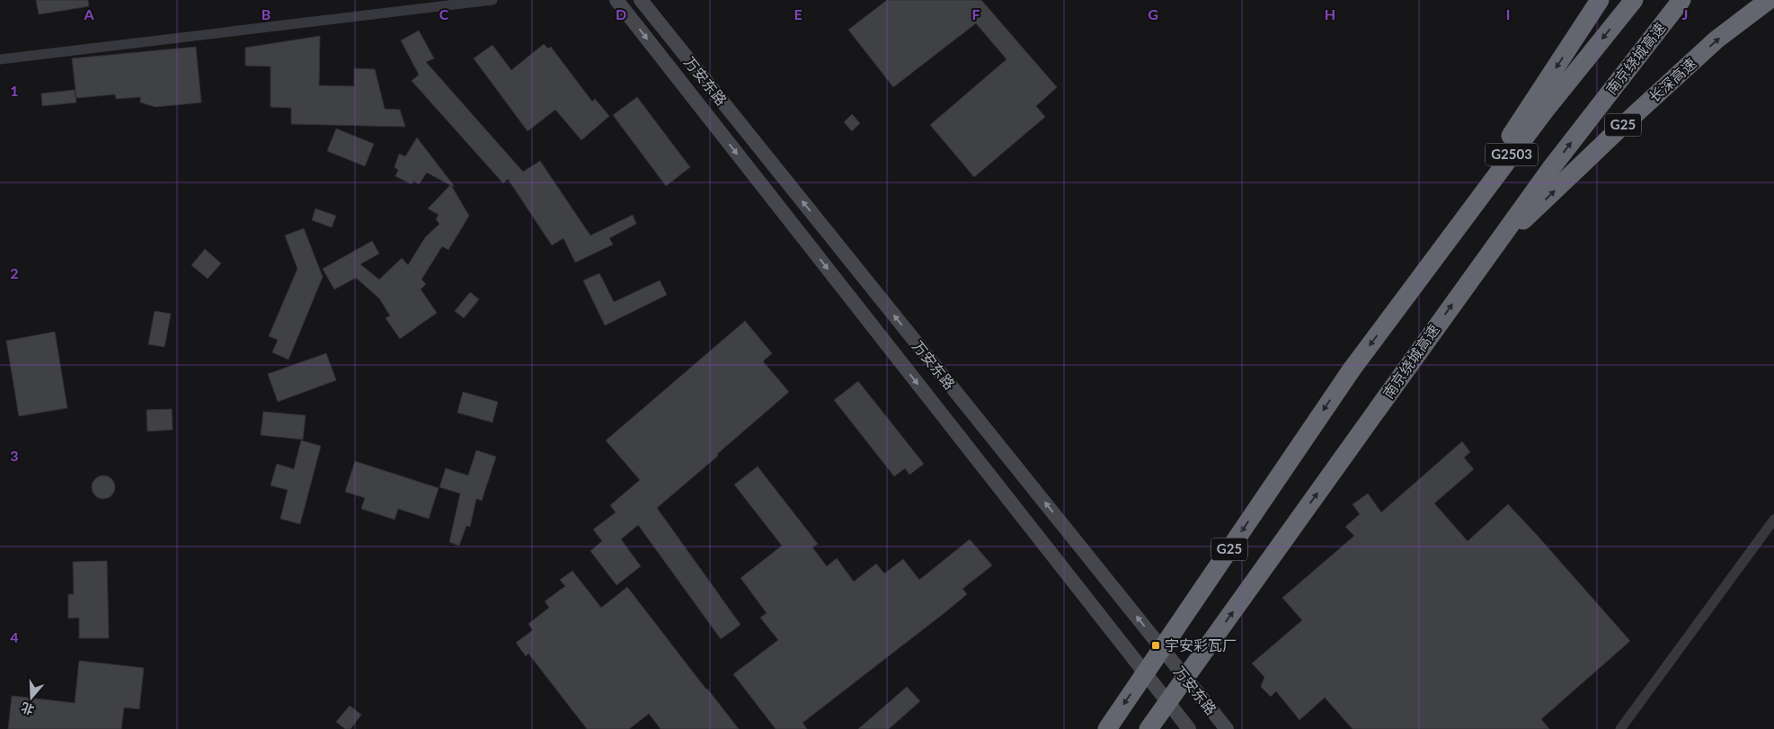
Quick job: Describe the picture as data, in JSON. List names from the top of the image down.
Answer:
{
  "streets": {
    "highway": [
      "南京绕城高速",
      "长深高速",
      "G25",
      "G2503"
    ],
    "main road": ["万安东路"]
  },
  "crossings": [
    ["南京绕城高速", "长深高速"],
    ["G25", "G2503"]
  ],
  "places": {
    "transit": ["宇安彩瓦厂"]
  },
  "north": "bottom",
  "grid": {
    "columns": [
      "A",
      "B",
      "C",
      "D",
      "E",
      "F",
      "G",
      "H",
      "I",
      "J"
    ],
    "rows": [
      "1",
      "2",
      "3",
      "4"
    ]
  }
}
